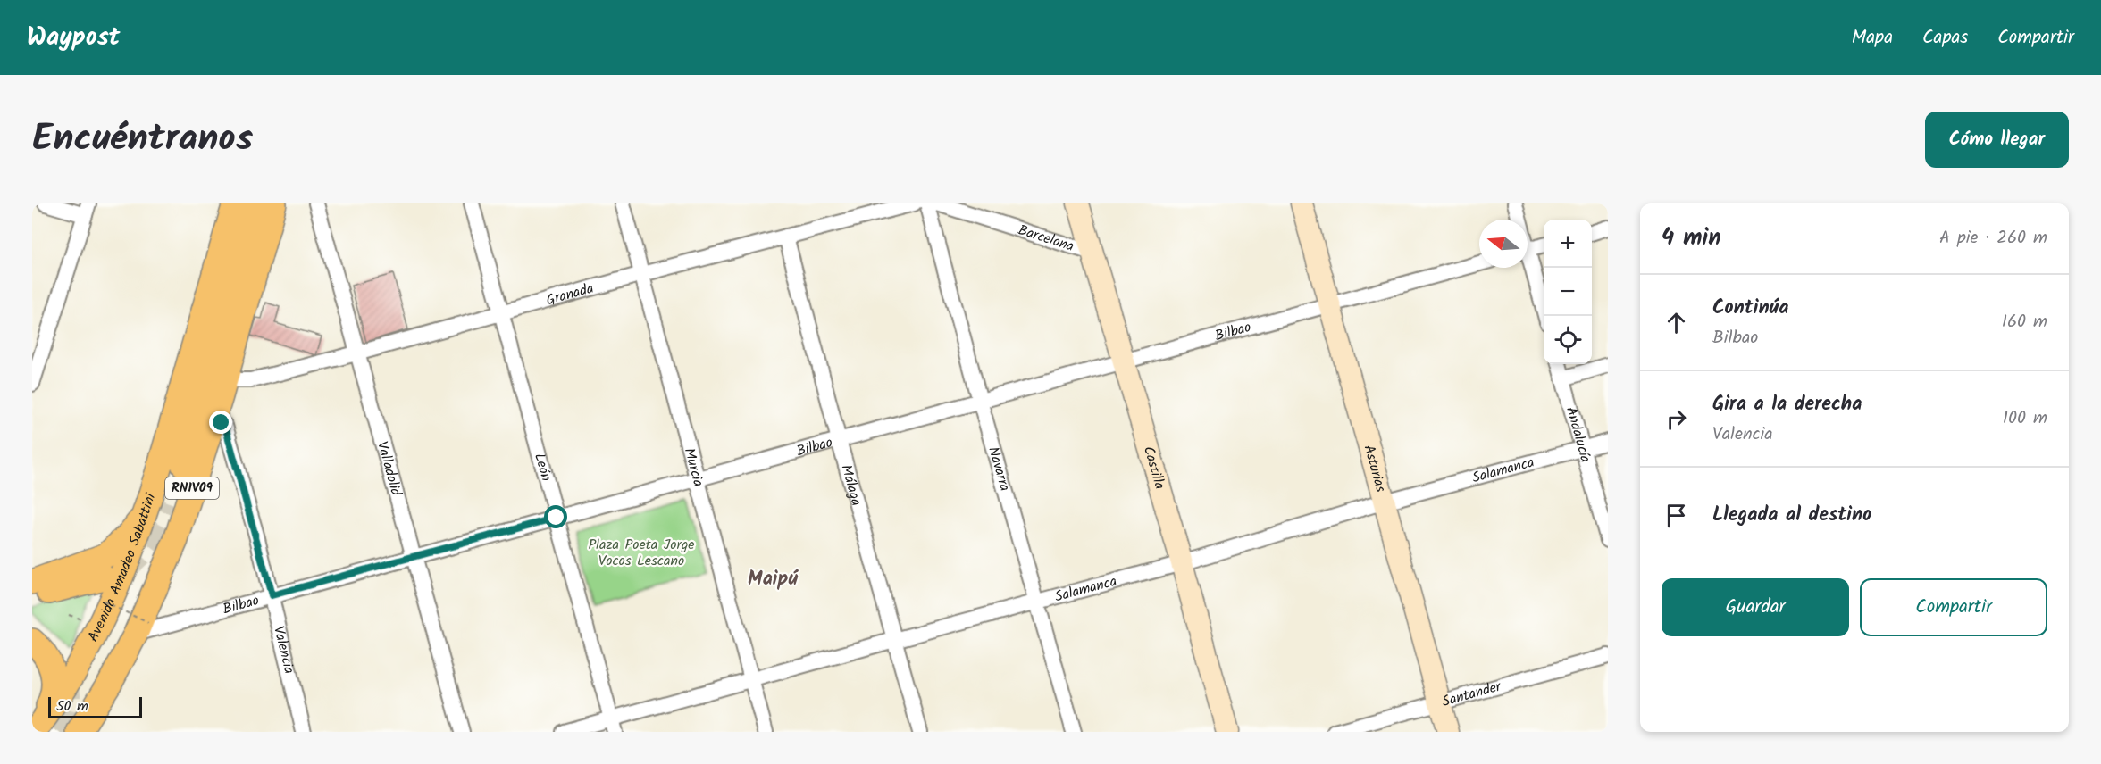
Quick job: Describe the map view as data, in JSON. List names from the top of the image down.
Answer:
{
  "streets": {
    "main road": ["RN1V09", "Avenida Amadeo Sabattini"],
    "street": [
      "Barcelona",
      "Granada",
      "Bilbao",
      "Andalucía",
      "Valladolid",
      "León",
      "Murcia",
      "Castilla",
      "Asturias",
      "Navarra",
      "Salamanca",
      "Málaga",
      "Valencia",
      "Santander"
    ]
  },
  "crossings": [
    ["Barcelona", "Castilla"],
    ["Granada", "Valladolid"],
    ["Granada", "León"],
    ["Granada", "Murcia"],
    ["Granada", "Málaga"],
    ["Granada", "RN1V09"],
    ["Bilbao", "Valladolid"],
    ["Bilbao", "León"],
    ["Bilbao", "Murcia"],
    ["Bilbao", "Castilla"],
    ["Bilbao", "Asturias"],
    ["Bilbao", "Navarra"],
    ["Bilbao", "Málaga"],
    ["Bilbao", "RN1V09"],
    ["Bilbao", "Valencia"],
    ["Andalucía", "Salamanca"],
    ["León", "Salamanca"],
    ["Murcia", "Salamanca"],
    ["Castilla", "Salamanca"],
    ["Asturias", "Salamanca"],
    ["Asturias", "Santander"],
    ["Navarra", "Salamanca"],
    ["Salamanca", "Málaga"],
    ["RN1V09", "Valencia"]
  ],
  "districts": ["Maipú"],
  "parks": ["Plaza Poeta Jorge Vocos Lescano"],
  "scale_bar": "50 m",
  "north": "left",
  "page": {
    "header": "Waypost",
    "nav": ["Mapa", "Capas", "Compartir"],
    "title": "Encuéntranos",
    "buttons": [
      "Cómo llegar",
      ["Guardar", "Compartir"]
    ],
    "heading": ["4 min", "A pie · 260 m"],
    "map_buttons": ["+", "−"],
    "list": [
      ["Continúa", "Bilbao", "160 m"],
      ["Gira a la derecha", "Valencia", "100 m"],
      "Llegada al destino"
    ],
    "scale": "50 m"
  }
}
